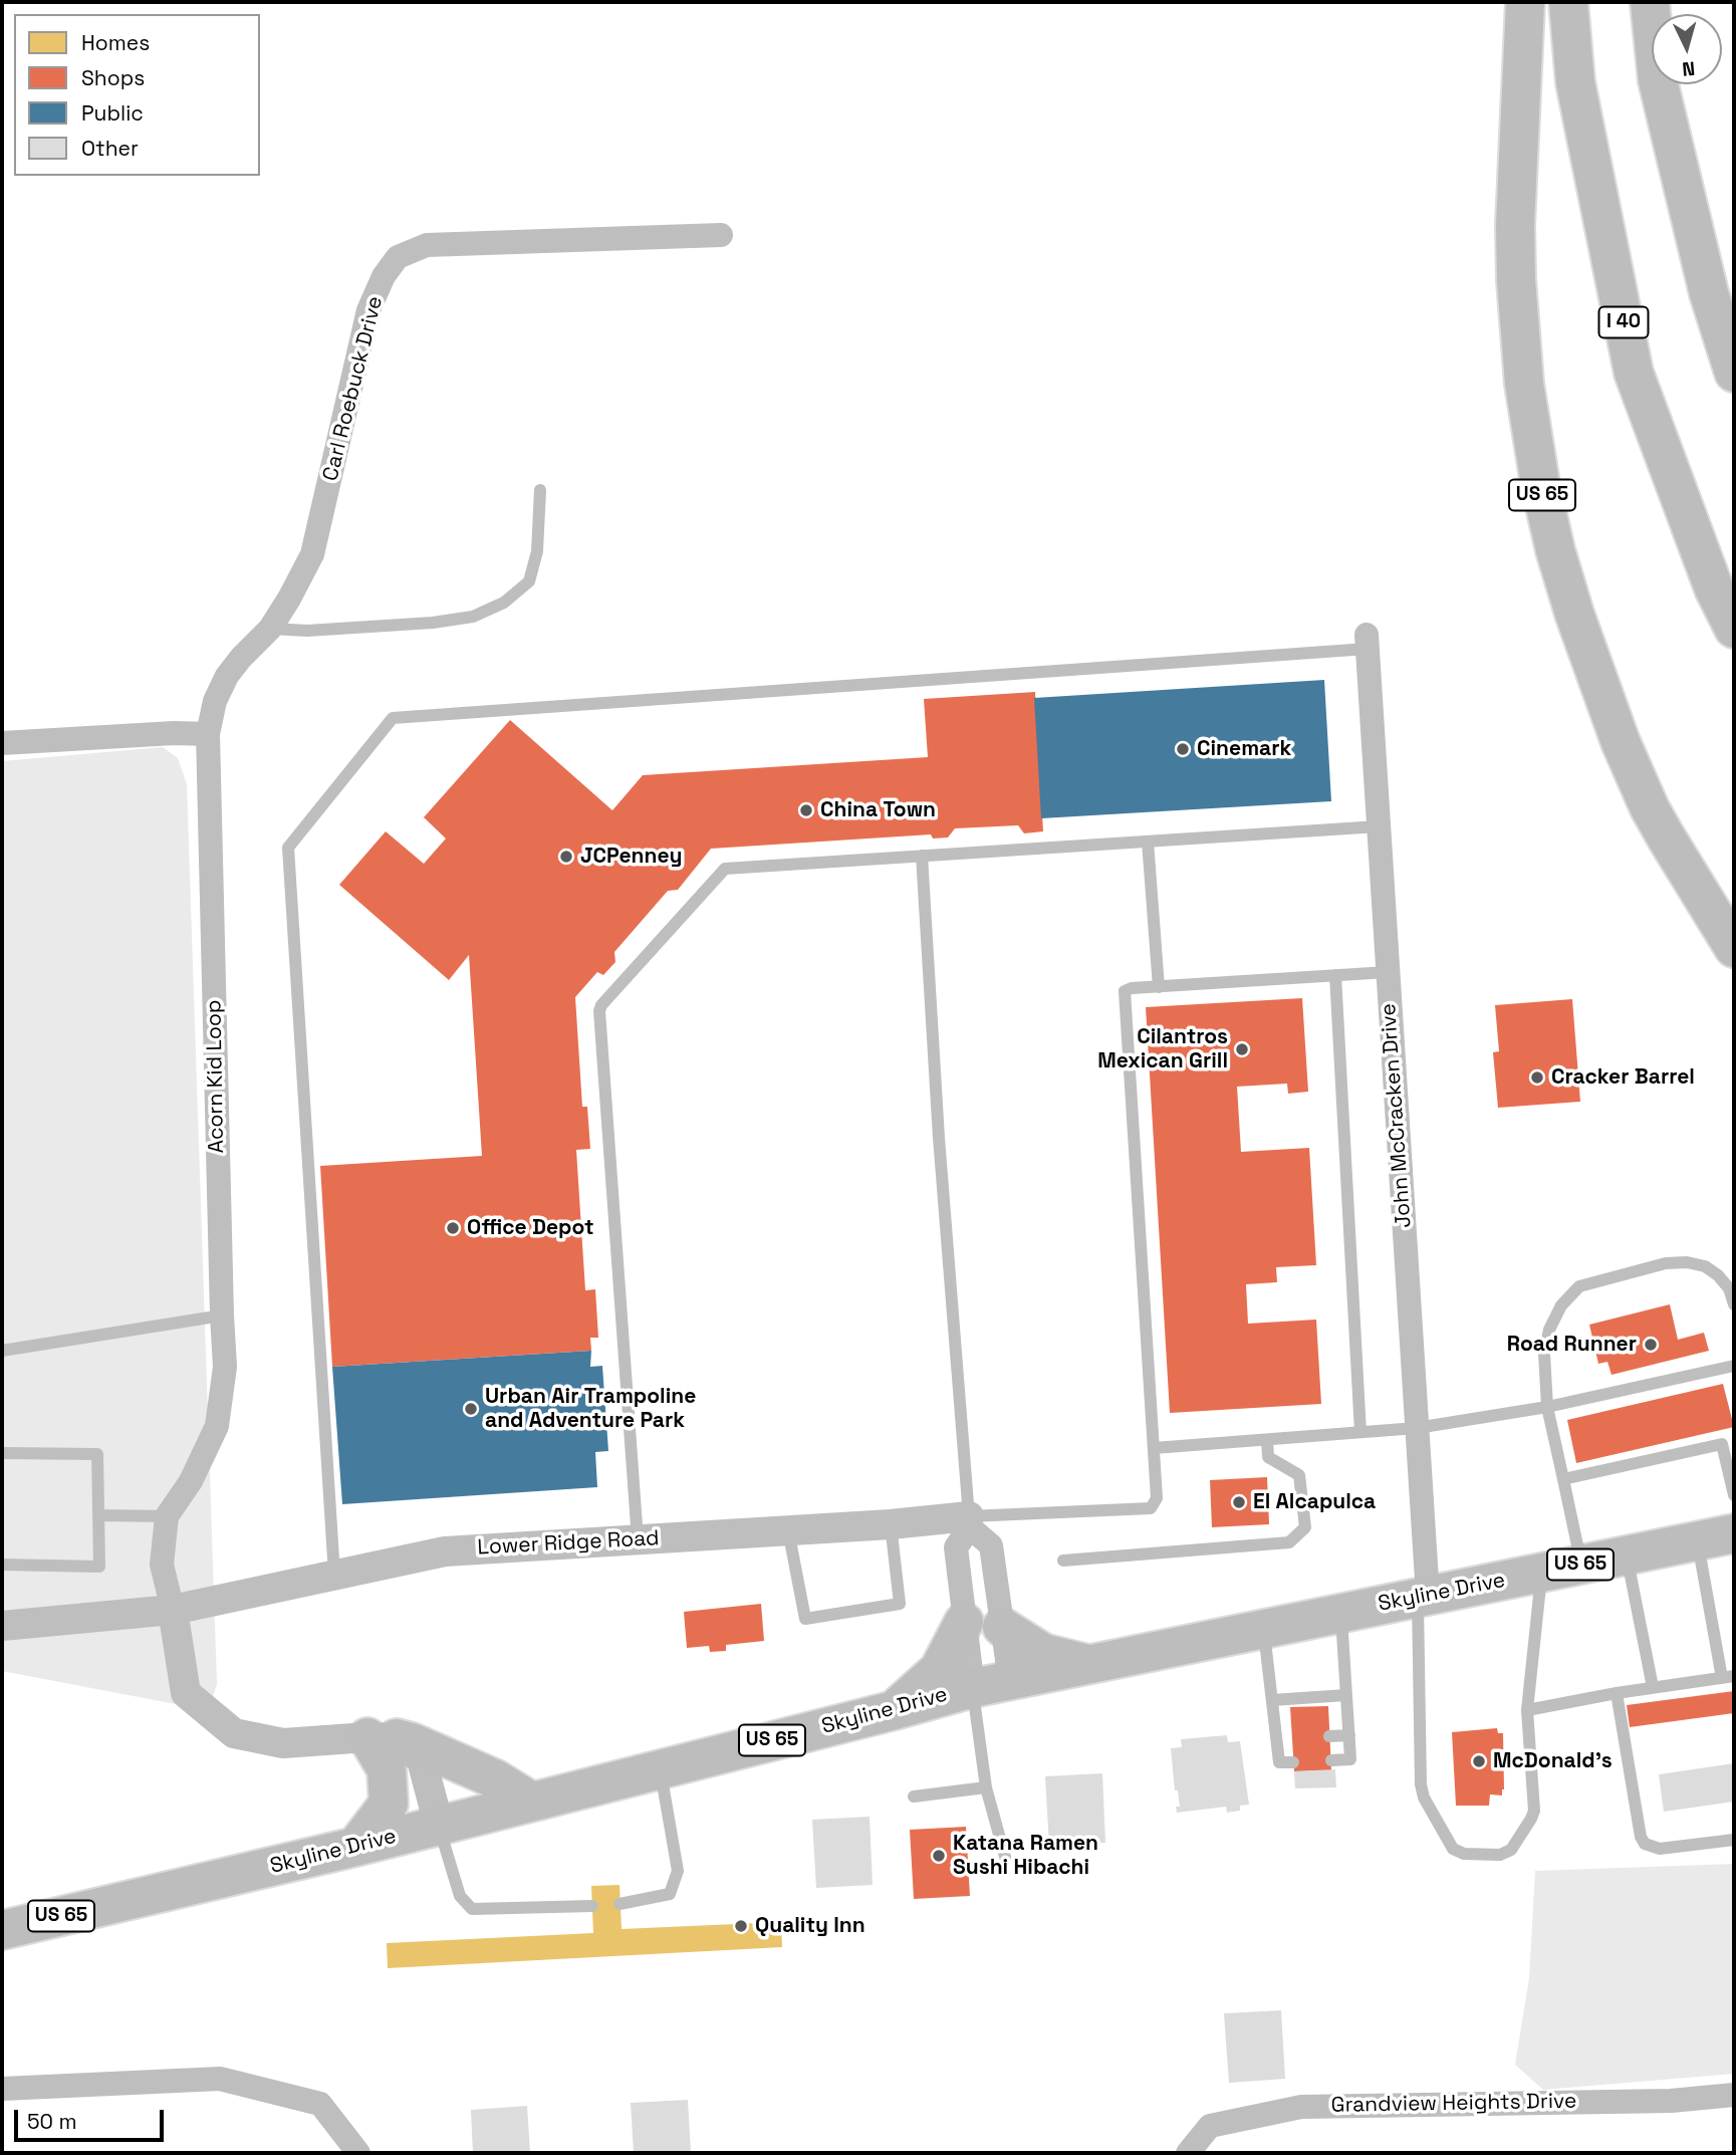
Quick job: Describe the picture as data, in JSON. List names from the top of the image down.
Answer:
{
  "streets": {
    "highway": ["I 40", "US 65", "Skyline Drive"],
    "street": [
      "Carl Roebuck Drive",
      "Acorn Kid Loop",
      "John McCracken Drive",
      "Lower Ridge Road",
      "Grandview Heights Drive"
    ]
  },
  "crossings": [
    ["Carl Roebuck Drive", "Acorn Kid Loop"],
    ["Acorn Kid Loop", "Lower Ridge Road"],
    ["John McCracken Drive", "Skyline Drive"]
  ],
  "places": [
    "Cinemark",
    "China Town",
    "JCPenney",
    "Cilantros Mexican Grill",
    "Cracker Barrel",
    "Office Depot",
    "Road Runner",
    "Urban Air Trampoline and Adventure Park",
    "El Alcapulca",
    "McDonald's",
    "Katana Ramen Sushi Hibachi",
    "Quality Inn"
  ],
  "legend": [
    "Homes",
    "Shops",
    "Public",
    "Other"
  ],
  "scale_bar": "50 m",
  "north": "bottom"
}
